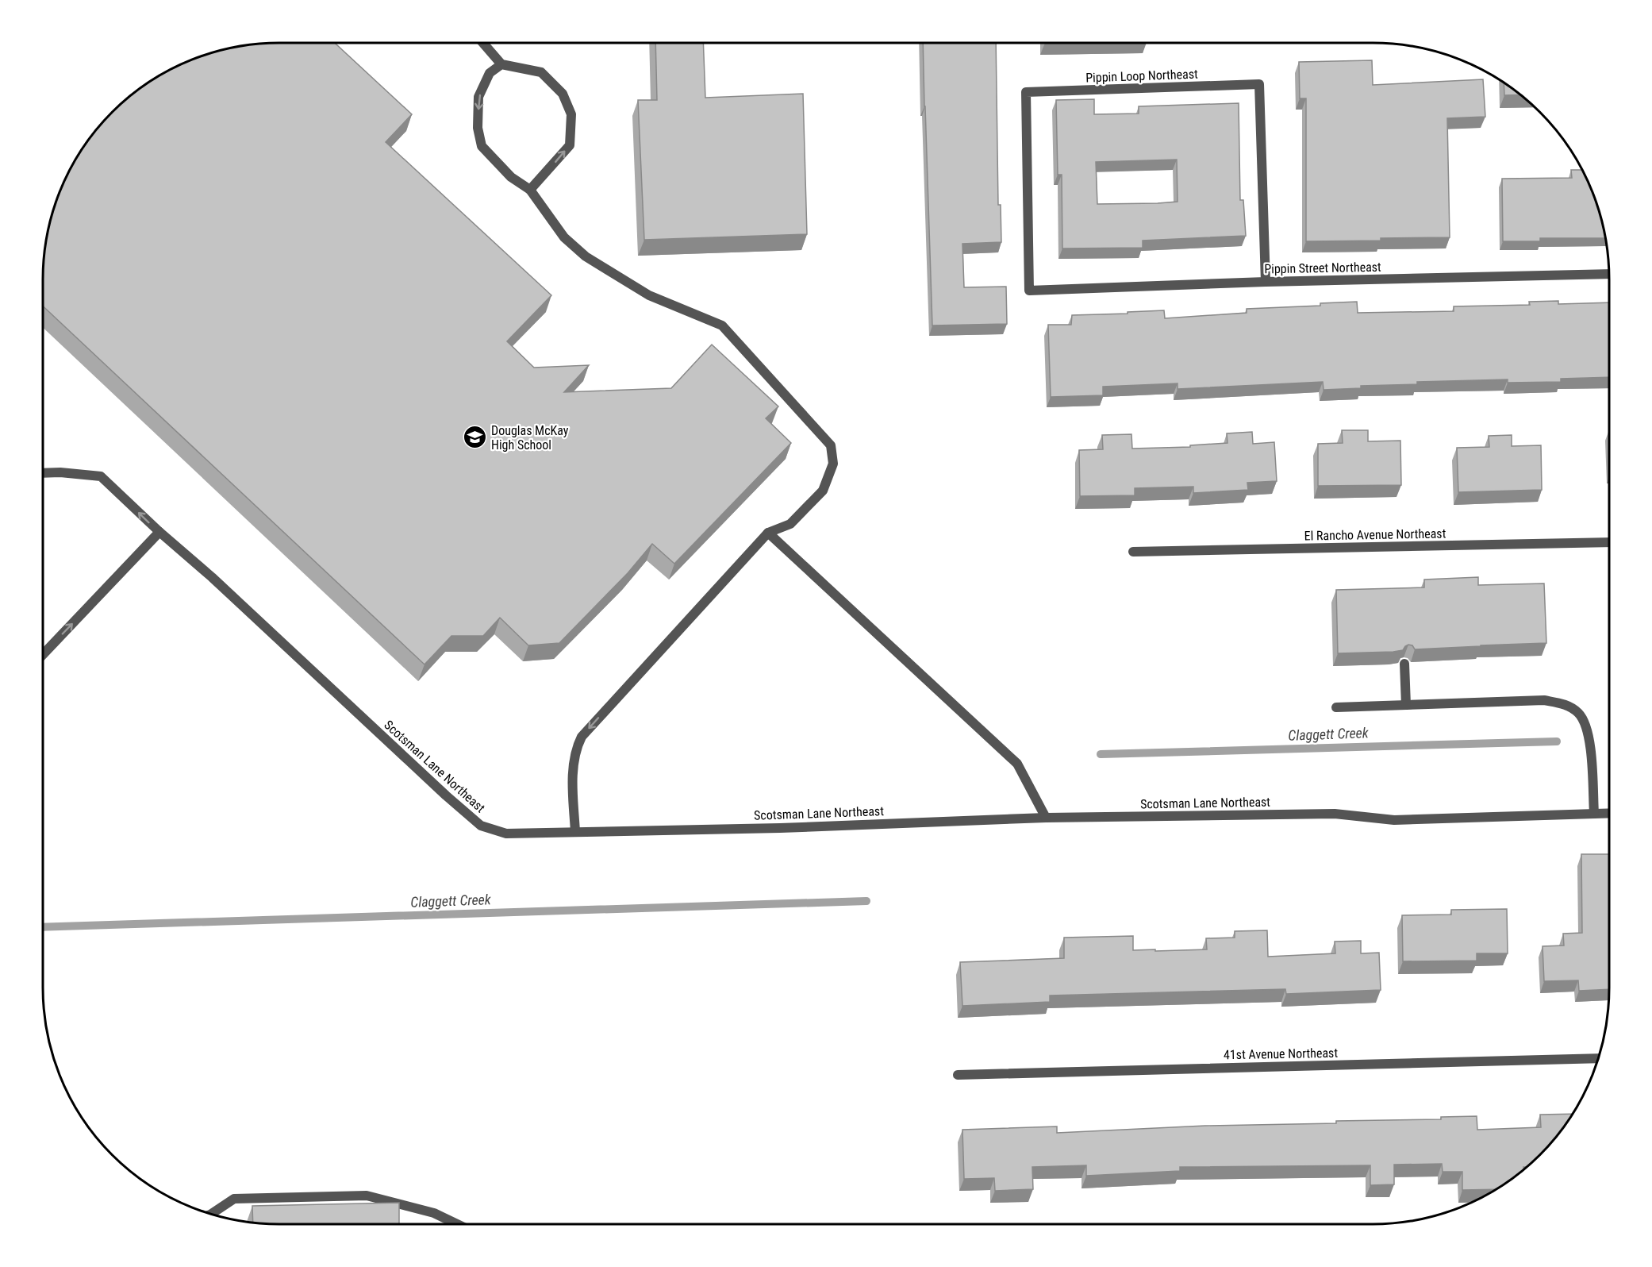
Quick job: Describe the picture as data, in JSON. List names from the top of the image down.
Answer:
{
  "streets": {
    "street": [
      "Pippin Loop Northeast",
      "Pippin Street Northeast",
      "El Rancho Avenue Northeast",
      "Scotsman Lane Northeast",
      "41st Avenue Northeast"
    ]
  },
  "crossings": [
    ["Pippin Loop Northeast", "Pippin Street Northeast"]
  ],
  "water": ["Claggett Creek"],
  "places": {
    "school or university": ["Douglas McKay High School"]
  }
}
